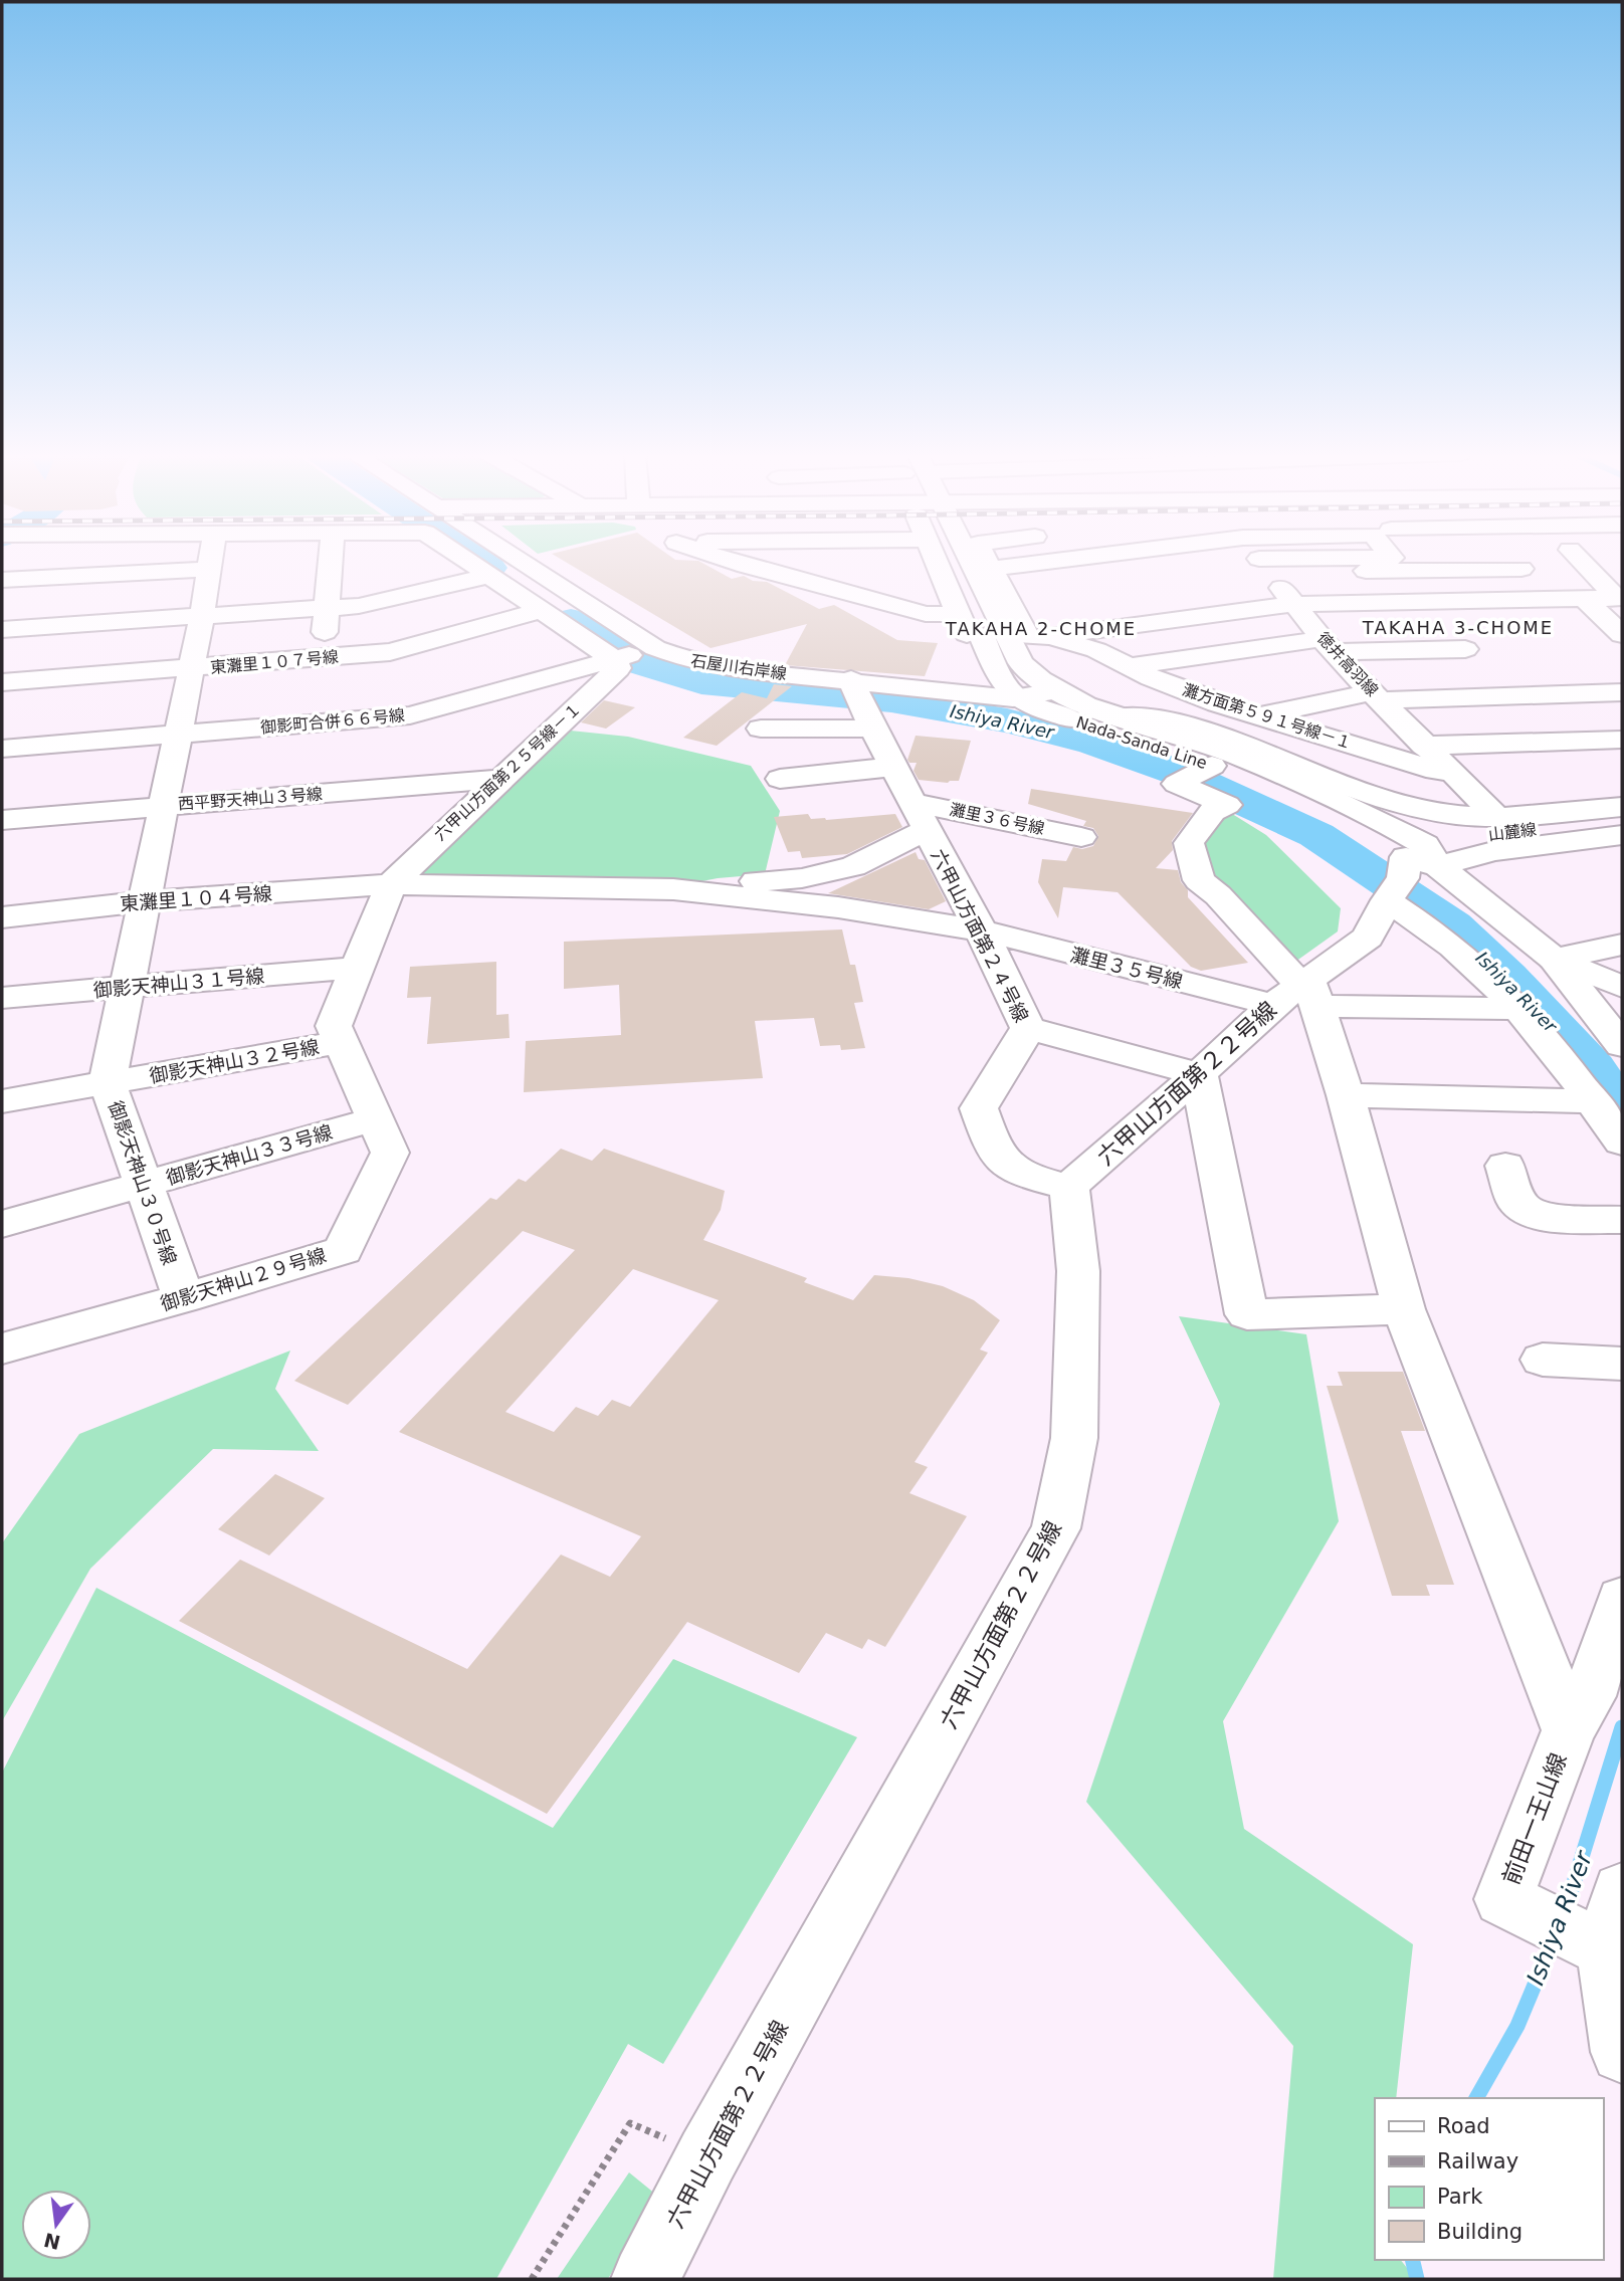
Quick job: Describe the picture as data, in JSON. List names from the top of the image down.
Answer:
{
  "streets": {
    "street": [
      "東灘里１０７号線",
      "徳井高羽線",
      "石屋川右岸線",
      "灘方面第５９１号線－１",
      "御影町合併６６号線",
      "Nada-Sanda Line",
      "六甲山方面第２５号線－１",
      "西平野天神山３号線",
      "灘里３６号線",
      "山麓線",
      "東灘里１０４号線",
      "六甲山方面第２４号線",
      "灘里３５号線",
      "御影天神山３１号線",
      "御影天神山３２号線",
      "六甲山方面第２２号線",
      "御影天神山３３号線",
      "御影天神山３０号線",
      "御影天神山２９号線",
      "前田一王山線"
    ]
  },
  "crossings": [
    ["東灘里１０７号線", "御影天神山３０号線"],
    ["徳井高羽線", "灘方面第５９１号線－１"],
    ["徳井高羽線", "山麓線"],
    ["石屋川右岸線", "御影町合併６６号線"],
    ["石屋川右岸線", "Nada-Sanda Line"],
    ["石屋川右岸線", "六甲山方面第２４号線"],
    ["灘方面第５９１号線－１", "Nada-Sanda Line"],
    ["御影町合併６６号線", "六甲山方面第２５号線－１"],
    ["御影町合併６６号線", "御影天神山３０号線"],
    ["Nada-Sanda Line", "山麓線"],
    ["Nada-Sanda Line", "六甲山方面第２２号線"],
    ["六甲山方面第２５号線－１", "西平野天神山３号線"],
    ["六甲山方面第２５号線－１", "東灘里１０４号線"],
    ["六甲山方面第２５号線－１", "御影天神山２９号線"],
    ["西平野天神山３号線", "御影天神山３０号線"],
    ["灘里３６号線", "六甲山方面第２４号線"],
    ["山麓線", "六甲山方面第２２号線"],
    ["東灘里１０４号線", "灘里３５号線"],
    ["東灘里１０４号線", "御影天神山３０号線"],
    ["東灘里１０４号線", "御影天神山２９号線"],
    ["六甲山方面第２４号線", "灘里３５号線"],
    ["六甲山方面第２４号線", "六甲山方面第２２号線"],
    ["灘里３５号線", "六甲山方面第２２号線"],
    ["御影天神山３１号線", "御影天神山３０号線"],
    ["御影天神山３１号線", "御影天神山２９号線"],
    ["御影天神山３２号線", "御影天神山３０号線"],
    ["御影天神山３２号線", "御影天神山２９号線"],
    ["御影天神山３３号線", "御影天神山３０号線"],
    ["御影天神山３３号線", "御影天神山２９号線"],
    ["御影天神山３０号線", "御影天神山２９号線"]
  ],
  "districts": ["TAKAHA 3-CHOME", "TAKAHA 2-CHOME"],
  "water": ["Ishiya River"],
  "legend": [
    "Road",
    "Railway",
    "Park",
    "Building"
  ],
  "north": "bottom"
}
